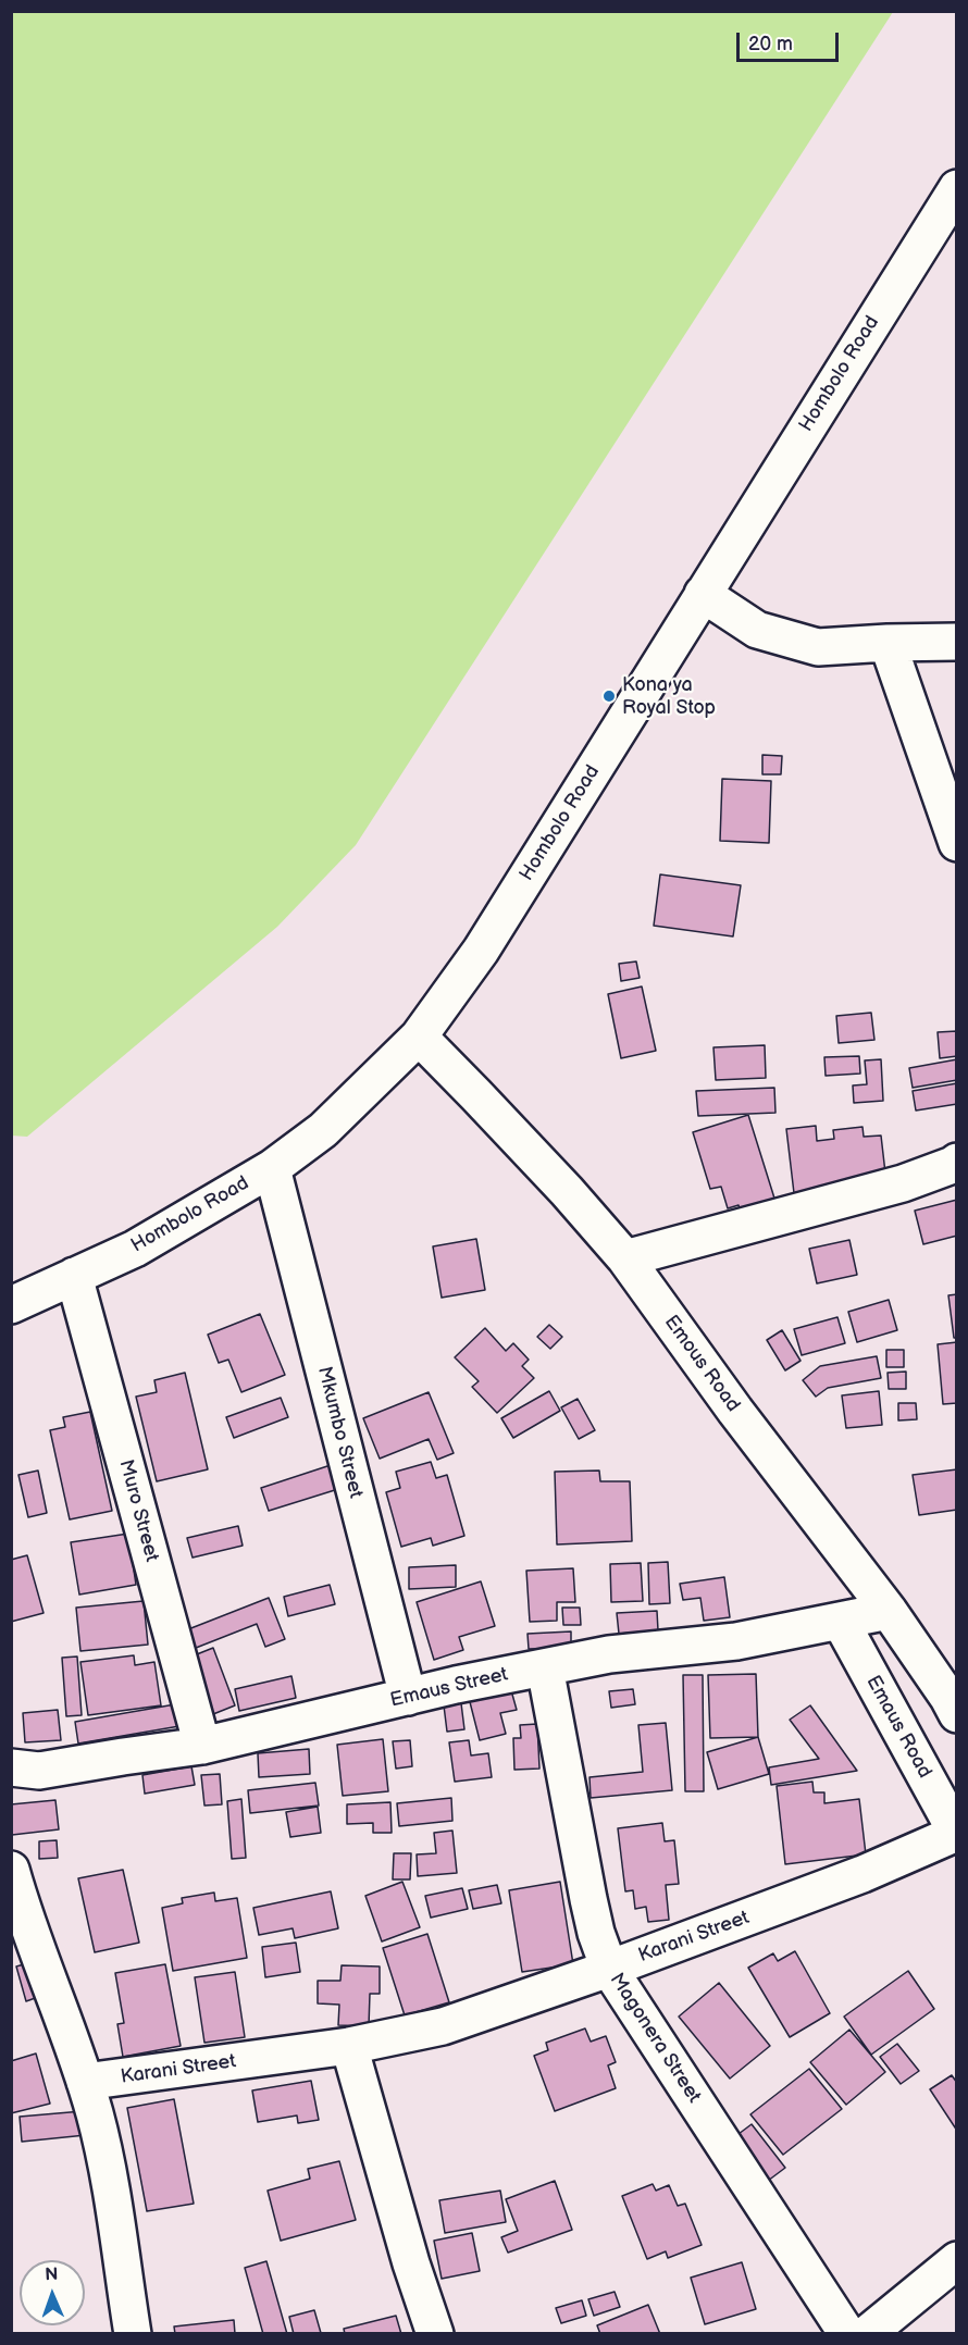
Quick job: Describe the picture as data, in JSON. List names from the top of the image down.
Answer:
{
  "streets": {
    "street": [
      "Hombolo Road",
      "Emous Road",
      "Mkumbo Street",
      "Muro Street",
      "Emaus Street",
      "Emaus Road",
      "Karani Street",
      "Magonera Street"
    ]
  },
  "crossings": [
    ["Hombolo Road", "Emous Road"],
    ["Hombolo Road", "Mkumbo Street"],
    ["Hombolo Road", "Muro Street"],
    ["Emous Road", "Emaus Street"],
    ["Mkumbo Street", "Emaus Street"],
    ["Muro Street", "Emaus Street"],
    ["Emaus Street", "Emaus Road"],
    ["Emaus Street", "Magonera Street"],
    ["Emaus Road", "Karani Street"],
    ["Karani Street", "Magonera Street"]
  ],
  "places": ["Kona ya Royal Stop"],
  "scale_bar": "20 m",
  "north": "top"
}
